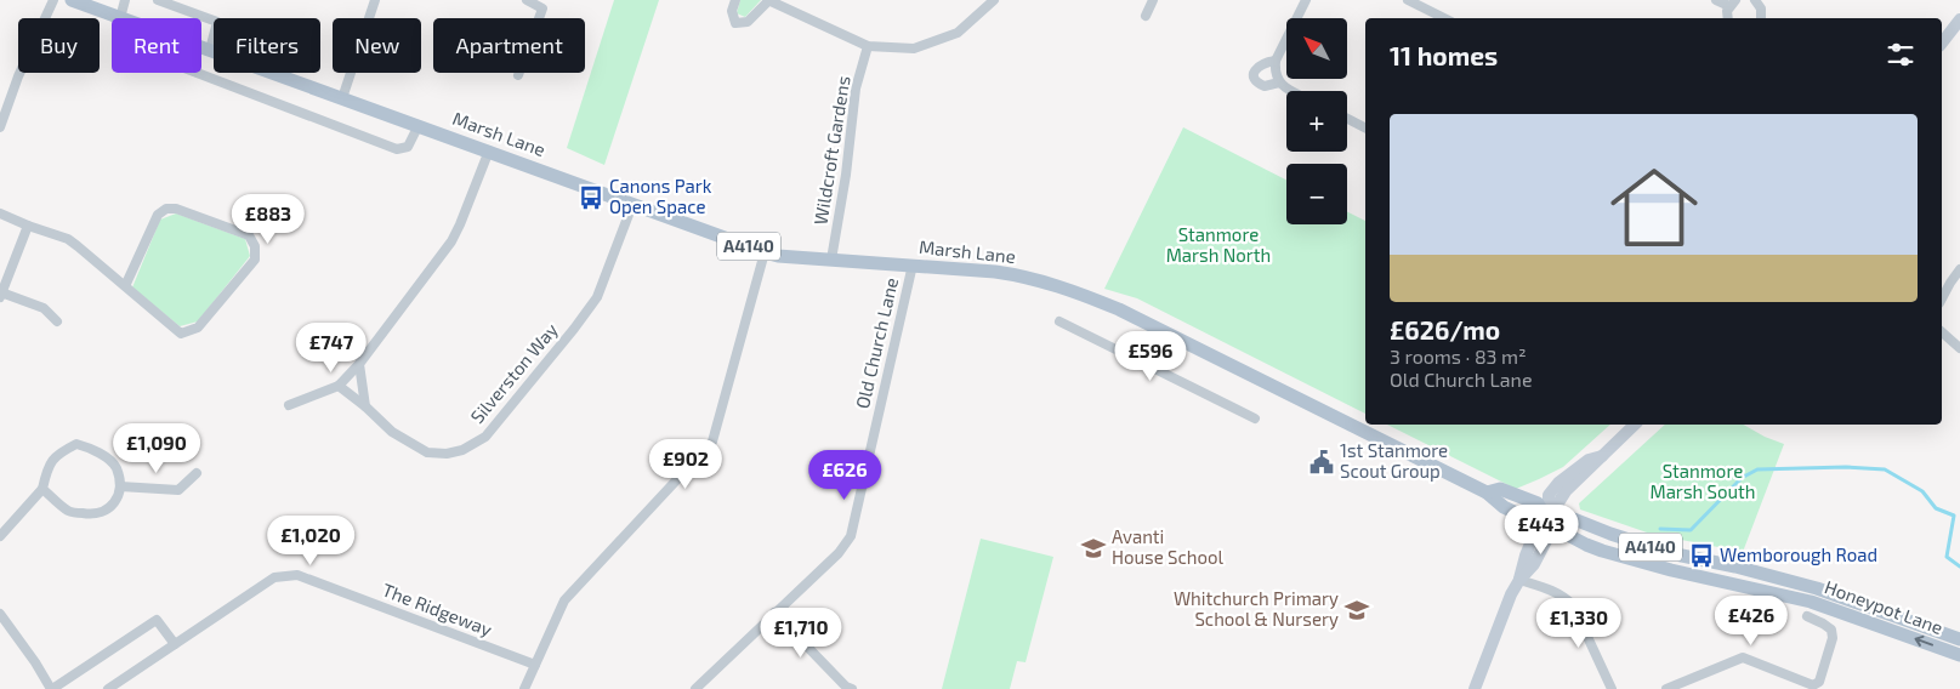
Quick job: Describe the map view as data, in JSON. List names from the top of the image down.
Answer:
{
  "streets": {
    "main road": ["Marsh Lane", "A4140", "Honeypot Lane"],
    "street": [
      "Wildcroft Gardens",
      "Old Church Lane",
      "Silverston Way",
      "The Ridgeway"
    ]
  },
  "crossings": [
    ["Marsh Lane", "Wildcroft Gardens"],
    ["Marsh Lane", "Old Church Lane"],
    ["Marsh Lane", "Silverston Way"],
    ["Marsh Lane", "Honeypot Lane"]
  ],
  "parks": ["Stanmore Marsh North", "Stanmore Marsh South"],
  "places": {
    "bus stop": ["Canons Park Open Space", "Wemborough Road"],
    "public building": ["1st Stanmore Scout Group"],
    "school or university": ["Avanti House School", "Whitchurch Primary School & Nursery"]
  },
  "north": "top left",
  "page": {
    "map_buttons": ["+", "−"],
    "chip": [
      "Buy",
      "Rent",
      "Filters",
      "New",
      "Apartment"
    ],
    "heading": "11 homes",
    "list": [
      {
        "name": "£626/mo",
        "note": "3 rooms · 83 m² · Old Church Lane"
      }
    ],
    "price": [
      "£883",
      "£747",
      "£596",
      "£1,090",
      "£902",
      "£626",
      "£443",
      "£1,020",
      "£426",
      "£1,330",
      "£1,710"
    ]
  }
}
